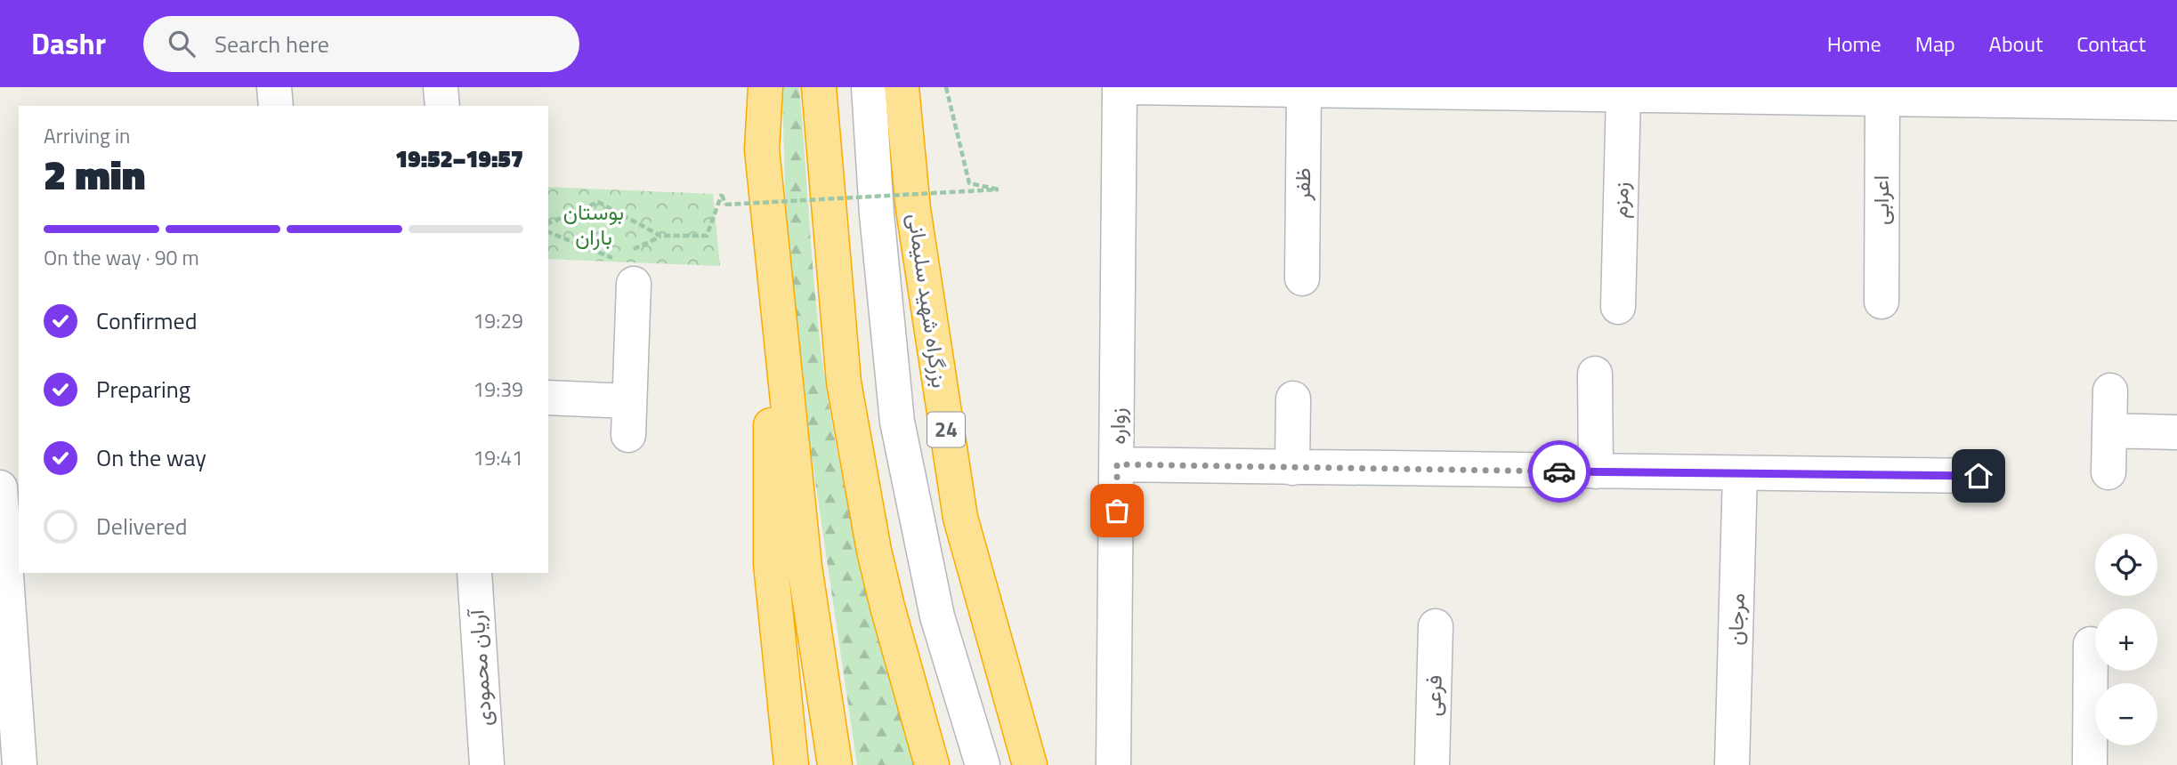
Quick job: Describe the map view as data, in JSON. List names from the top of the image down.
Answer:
{
  "streets": {
    "highway": ["بزرگراه شهید سلیمانی", "24"],
    "street": [
      "ظفر",
      "زمزم",
      "اعرابی",
      "زواره",
      "مرجان",
      "آریان محمودی",
      "فرعی"
    ]
  },
  "parks": ["بوستان باران"],
  "page": {
    "header": "Dashr",
    "search": "Search here",
    "nav": [
      "Home",
      "Map",
      "About",
      "Contact"
    ],
    "heading": ["2 min", "Arriving in", "19:52–19:57"],
    "bar": "On the way · 90 m",
    "list": [
      ["Confirmed", "19:29"],
      ["Preparing", "19:39"],
      ["On the way", "19:41"],
      "Delivered"
    ],
    "map_buttons": ["+", "−"]
  }
}
